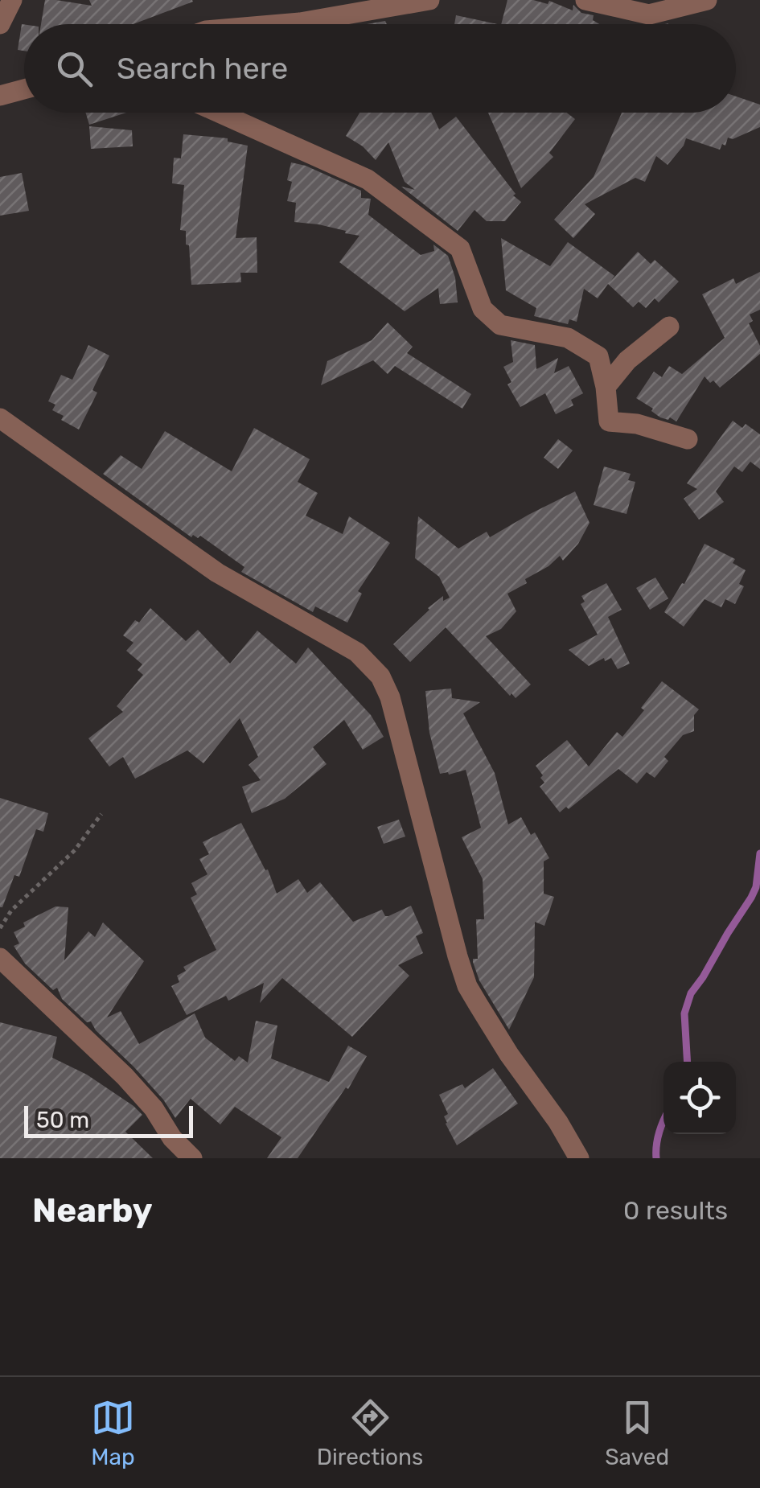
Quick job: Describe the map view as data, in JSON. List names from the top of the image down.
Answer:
{
  "scale_bar": "50 m",
  "page": {
    "search": "Search here",
    "scale": "50 m",
    "heading": ["Nearby", "0 results"],
    "nav": ["Map", "Directions", "Saved"]
  }
}
